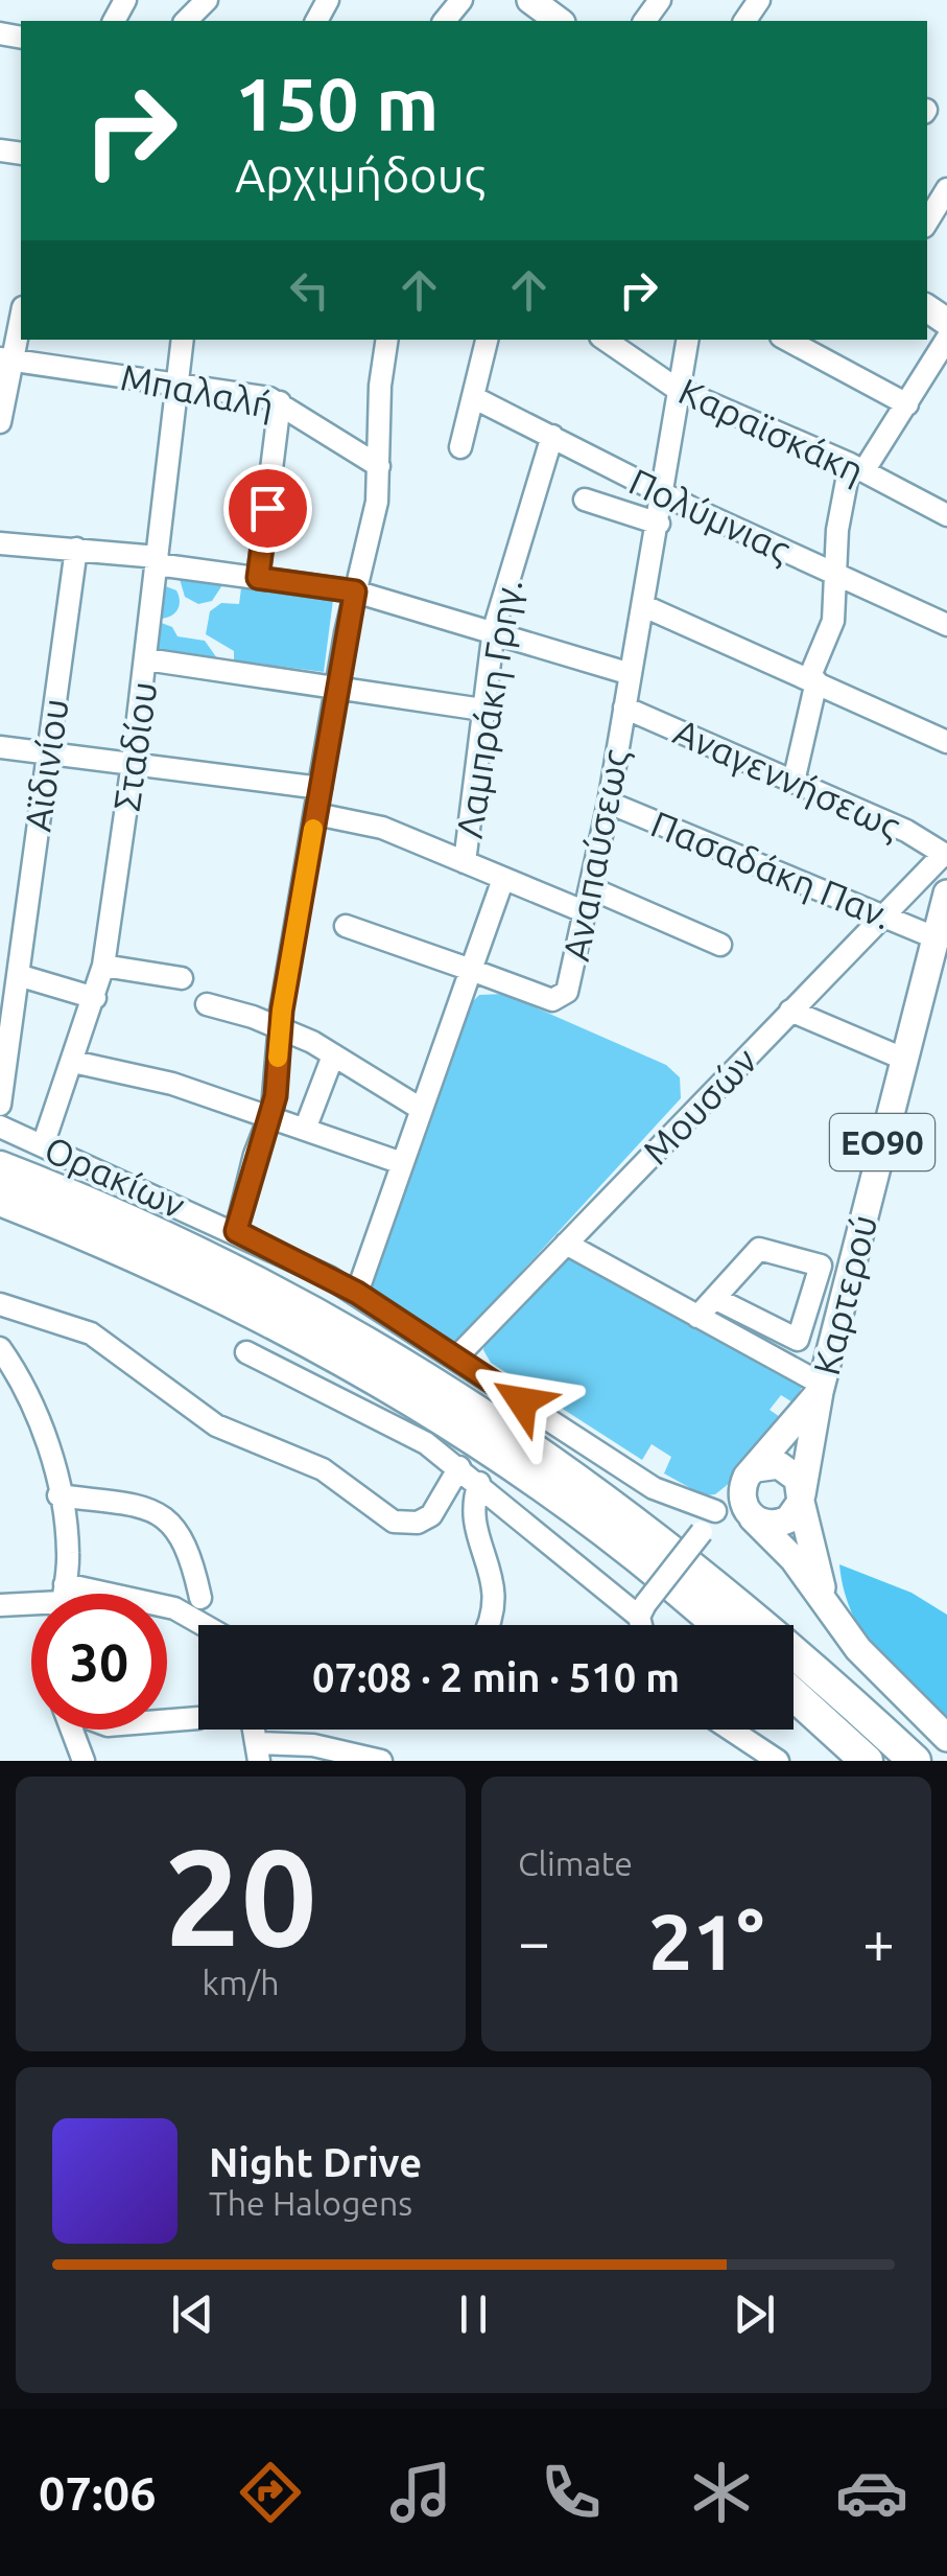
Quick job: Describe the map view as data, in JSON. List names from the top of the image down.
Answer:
{
  "streets": {
    "main road": ["ΕΟ90", "Καρτερού"],
    "street": [
      "Μπαλαλή",
      "Καραϊσκάκη",
      "Πολύμνιας",
      "Λαμπράκη Γρηγ.",
      "Σταδίου",
      "Αϊδινίου",
      "Αναγεννήσεως",
      "Αναπαύσεως",
      "Πασαδάκη Παν.",
      "Μουσών",
      "Ορακίων"
    ]
  },
  "crossings": [
    ["Μπαλαλή", "Σταδίου"],
    ["Καραϊσκάκη", "Αναπαύσεως"],
    ["Πολύμνιας", "Λαμπράκη Γρηγ."],
    ["Πολύμνιας", "Αναπαύσεως"],
    ["Σταδίου", "Ορακίων"],
    ["Αναγεννήσεως", "Αναπαύσεως"],
    ["Αναγεννήσεως", "Μουσών"],
    ["Αναπαύσεως", "Πασαδάκη Παν."],
    ["Πασαδάκη Παν.", "Μουσών"],
    ["Πασαδάκη Παν.", "Καρτερού"],
    ["Μουσών", "Ορακίων"]
  ],
  "page": {
    "turn": ["150 m", "Αρχιμήδους"],
    "limit": "30",
    "trip": "07:08 · 2 min · 510 m",
    "tile": [
      ["20", "km/h"],
      "Climate"
    ],
    "heat": ["−", "21°", "+"],
    "song": ["Night Drive", "The Halogens"],
    "tabs": "07:06"
  }
}
